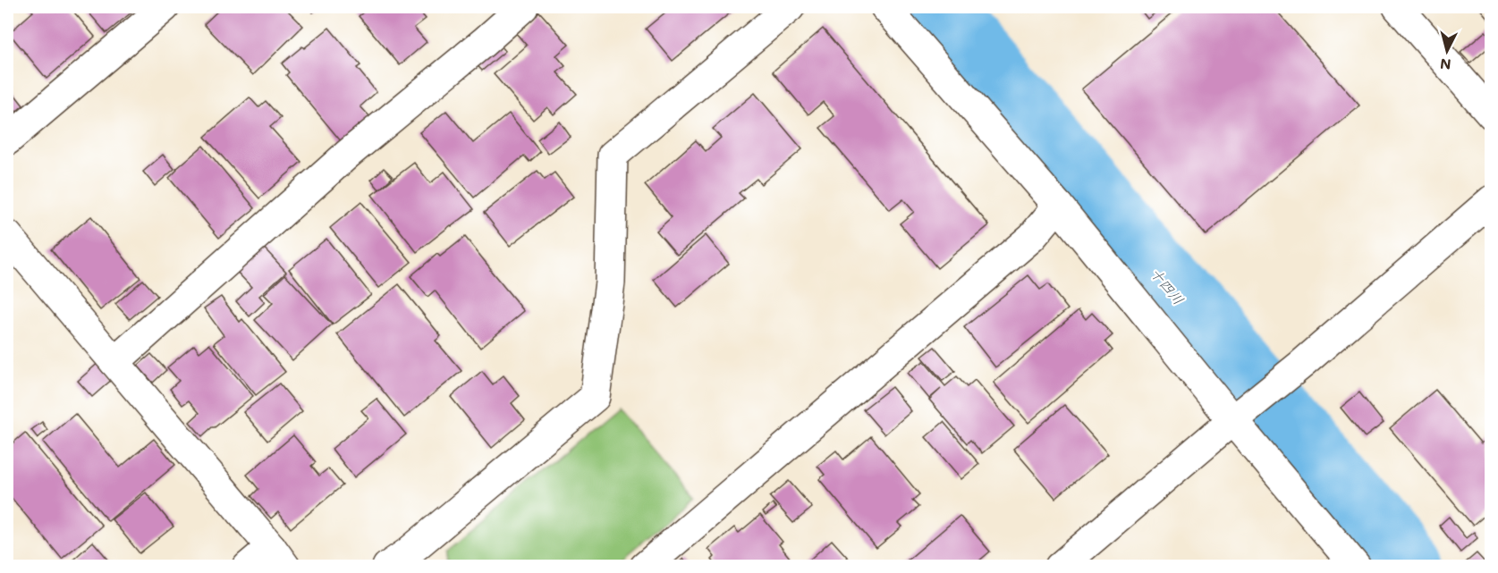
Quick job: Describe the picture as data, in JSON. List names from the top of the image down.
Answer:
{
  "water": ["十四川"],
  "north": "bottom"
}
